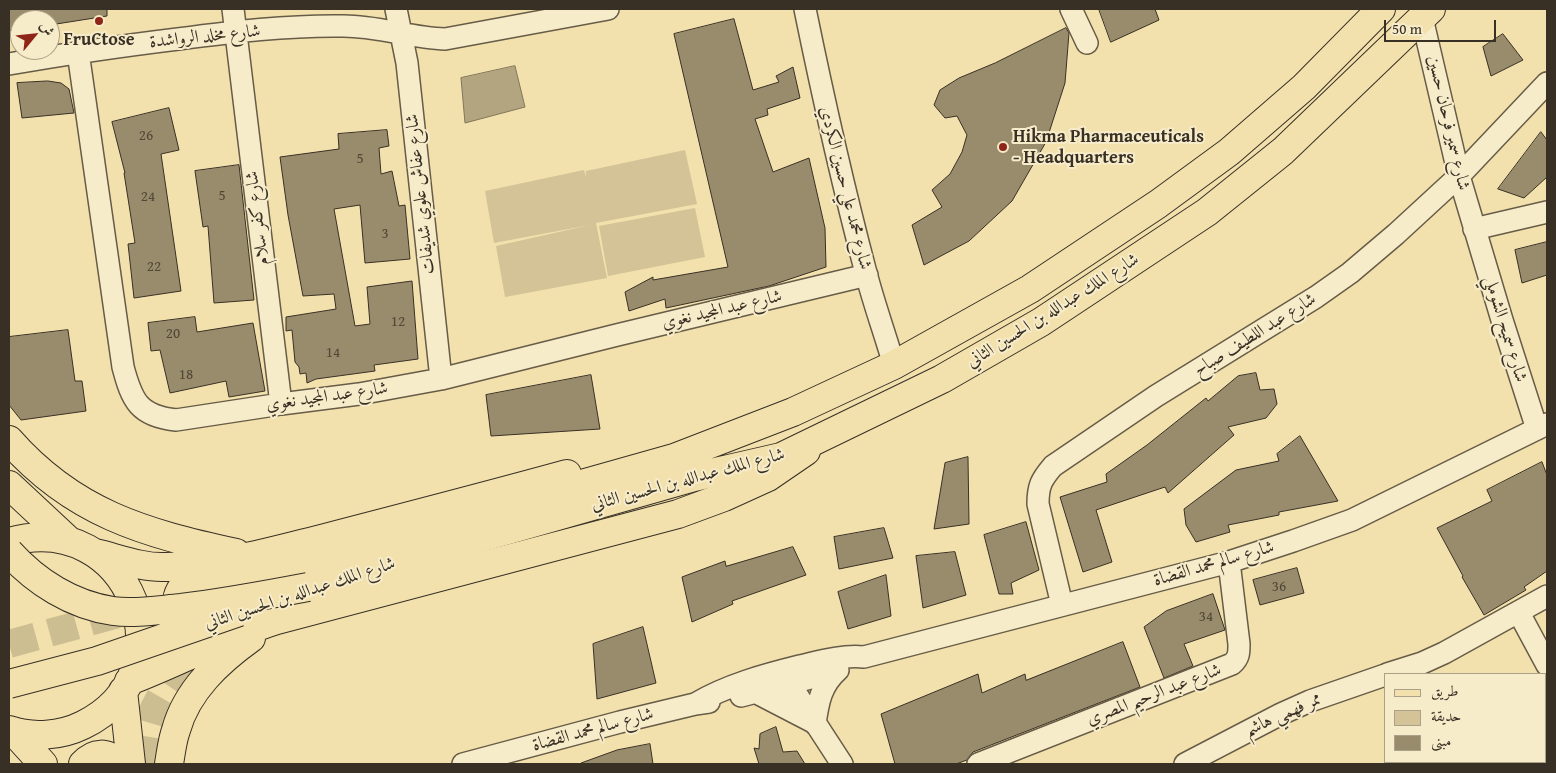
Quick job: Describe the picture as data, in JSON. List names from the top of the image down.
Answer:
{
  "streets": {
    "main road": ["شارع الملك عبدالله بن الحسين الثاني"],
    "street": [
      "شارع مخلد الرواشدة",
      "شارع سمير فرحان حسين",
      "شارع محمد علي حسين الكردي",
      "شارع عفاش علوي شديفات",
      "شارع كفر سلام",
      "شارع عبد المجيد نغوي",
      "شارع سميح الشوملي",
      "شارع عبد اللطيف صباح",
      "شارع سالم محمد القضاة",
      "شارع عبد الرحيم المصري",
      "ممر فهمي هاشم"
    ]
  },
  "crossings": [
    ["شارع مخلد الرواشدة", "شارع عفاش علوي شديفات"],
    ["شارع مخلد الرواشدة", "شارع كفر سلام"],
    ["شارع مخلد الرواشدة", "شارع عبد المجيد نغوي"],
    ["شارع سمير فرحان حسين", "شارع الملك عبدالله بن الحسين الثاني"],
    ["شارع سمير فرحان حسين", "شارع سميح الشوملي"],
    ["شارع سمير فرحان حسين", "شارع عبد اللطيف صباح"],
    ["شارع محمد علي حسين الكردي", "شارع عبد المجيد نغوي"],
    ["شارع محمد علي حسين الكردي", "شارع الملك عبدالله بن الحسين الثاني"],
    ["شارع عفاش علوي شديفات", "شارع عبد المجيد نغوي"],
    ["شارع كفر سلام", "شارع عبد المجيد نغوي"],
    ["شارع سميح الشوملي", "شارع سالم محمد القضاة"],
    ["شارع عبد اللطيف صباح", "شارع سالم محمد القضاة"],
    ["شارع سالم محمد القضاة", "شارع عبد الرحيم المصري"]
  ],
  "places": ["FruCtose", "Hikma Pharmaceuticals - Headquarters"],
  "house_numbers": [
    "26",
    "5",
    "5",
    "24",
    "3",
    "22",
    "12",
    "20",
    "14",
    "18",
    "36",
    "34"
  ],
  "legend": ["طريق", "حديقة", "مبنى"],
  "scale_bar": "50 m",
  "north": "top right"
}
